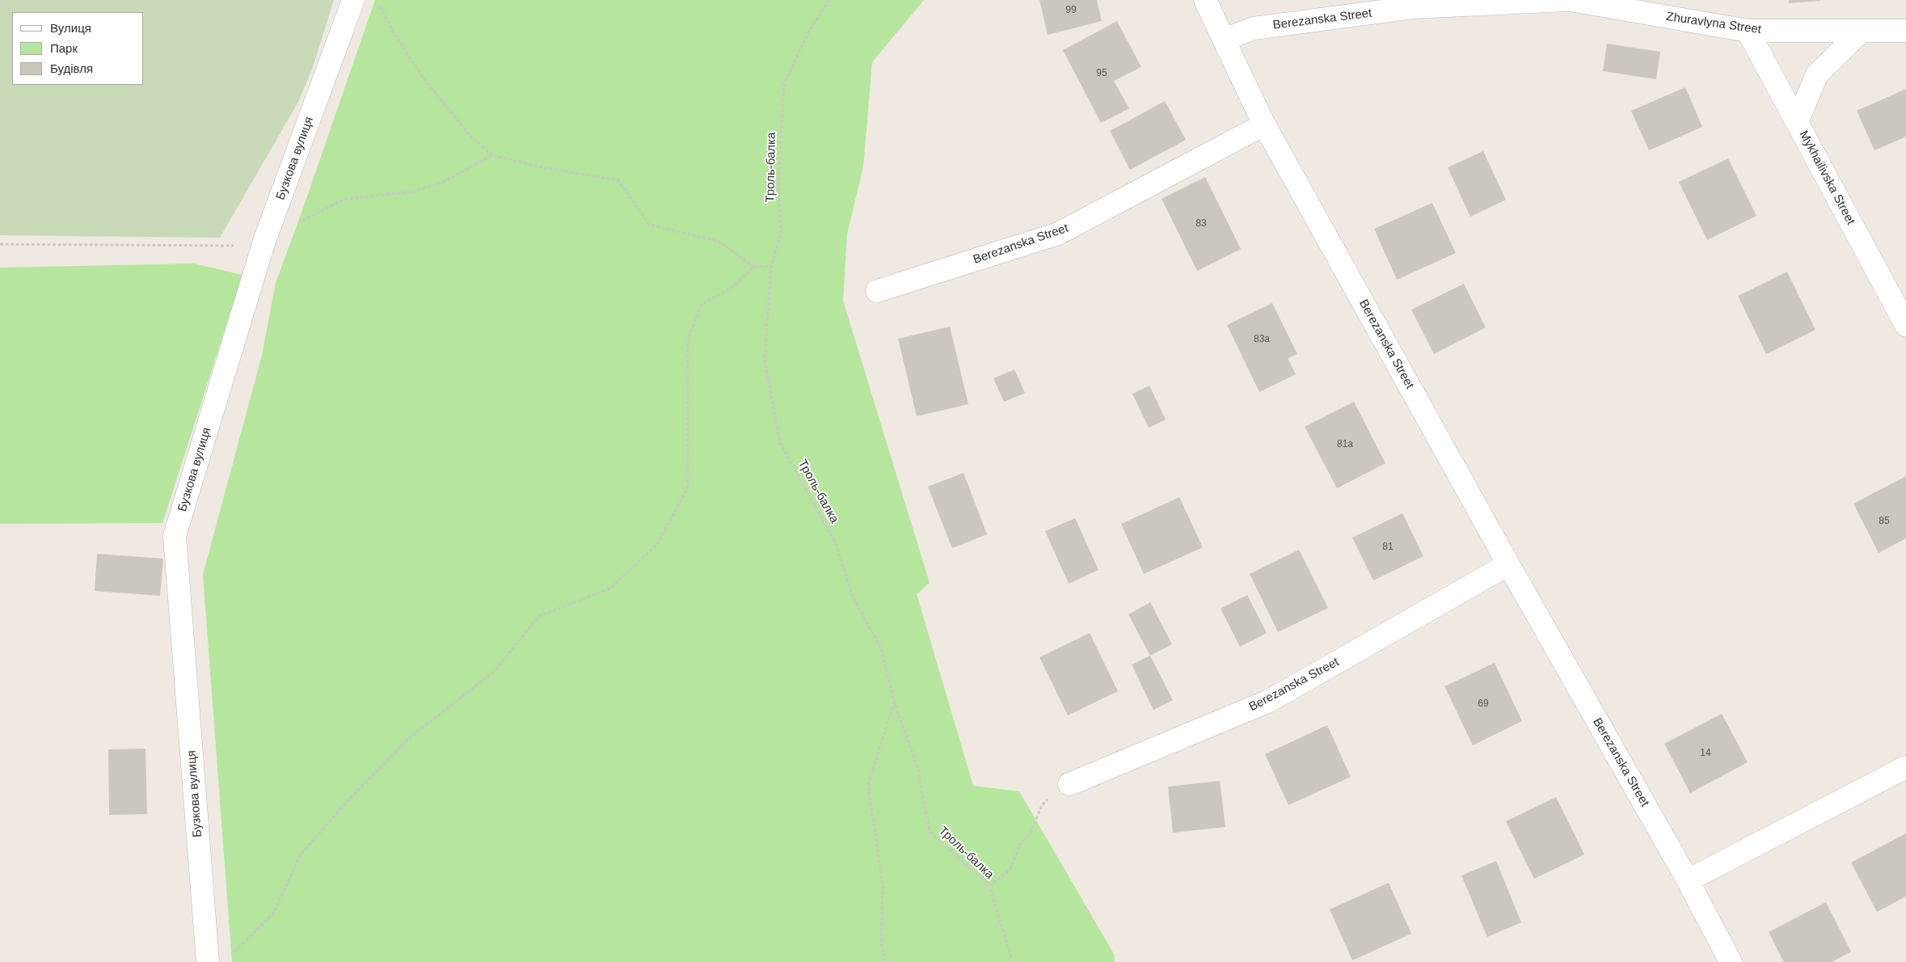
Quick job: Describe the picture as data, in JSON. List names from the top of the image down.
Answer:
{
  "streets": {
    "street": [
      "Berezanska Street",
      "Zhuravlyna Street",
      "Бузкова вулиця",
      "Mykhailivska Street"
    ],
    "path": ["Троль-балка"]
  },
  "crossings": [
    ["Berezanska Street", "Zhuravlyna Street"],
    ["Zhuravlyna Street", "Mykhailivska Street"]
  ],
  "house_numbers": [
    "99",
    "95",
    "83",
    "83а",
    "81а",
    "85",
    "81",
    "69",
    "14"
  ],
  "legend": ["Вулиця", "Парк", "Будівля"]
}
